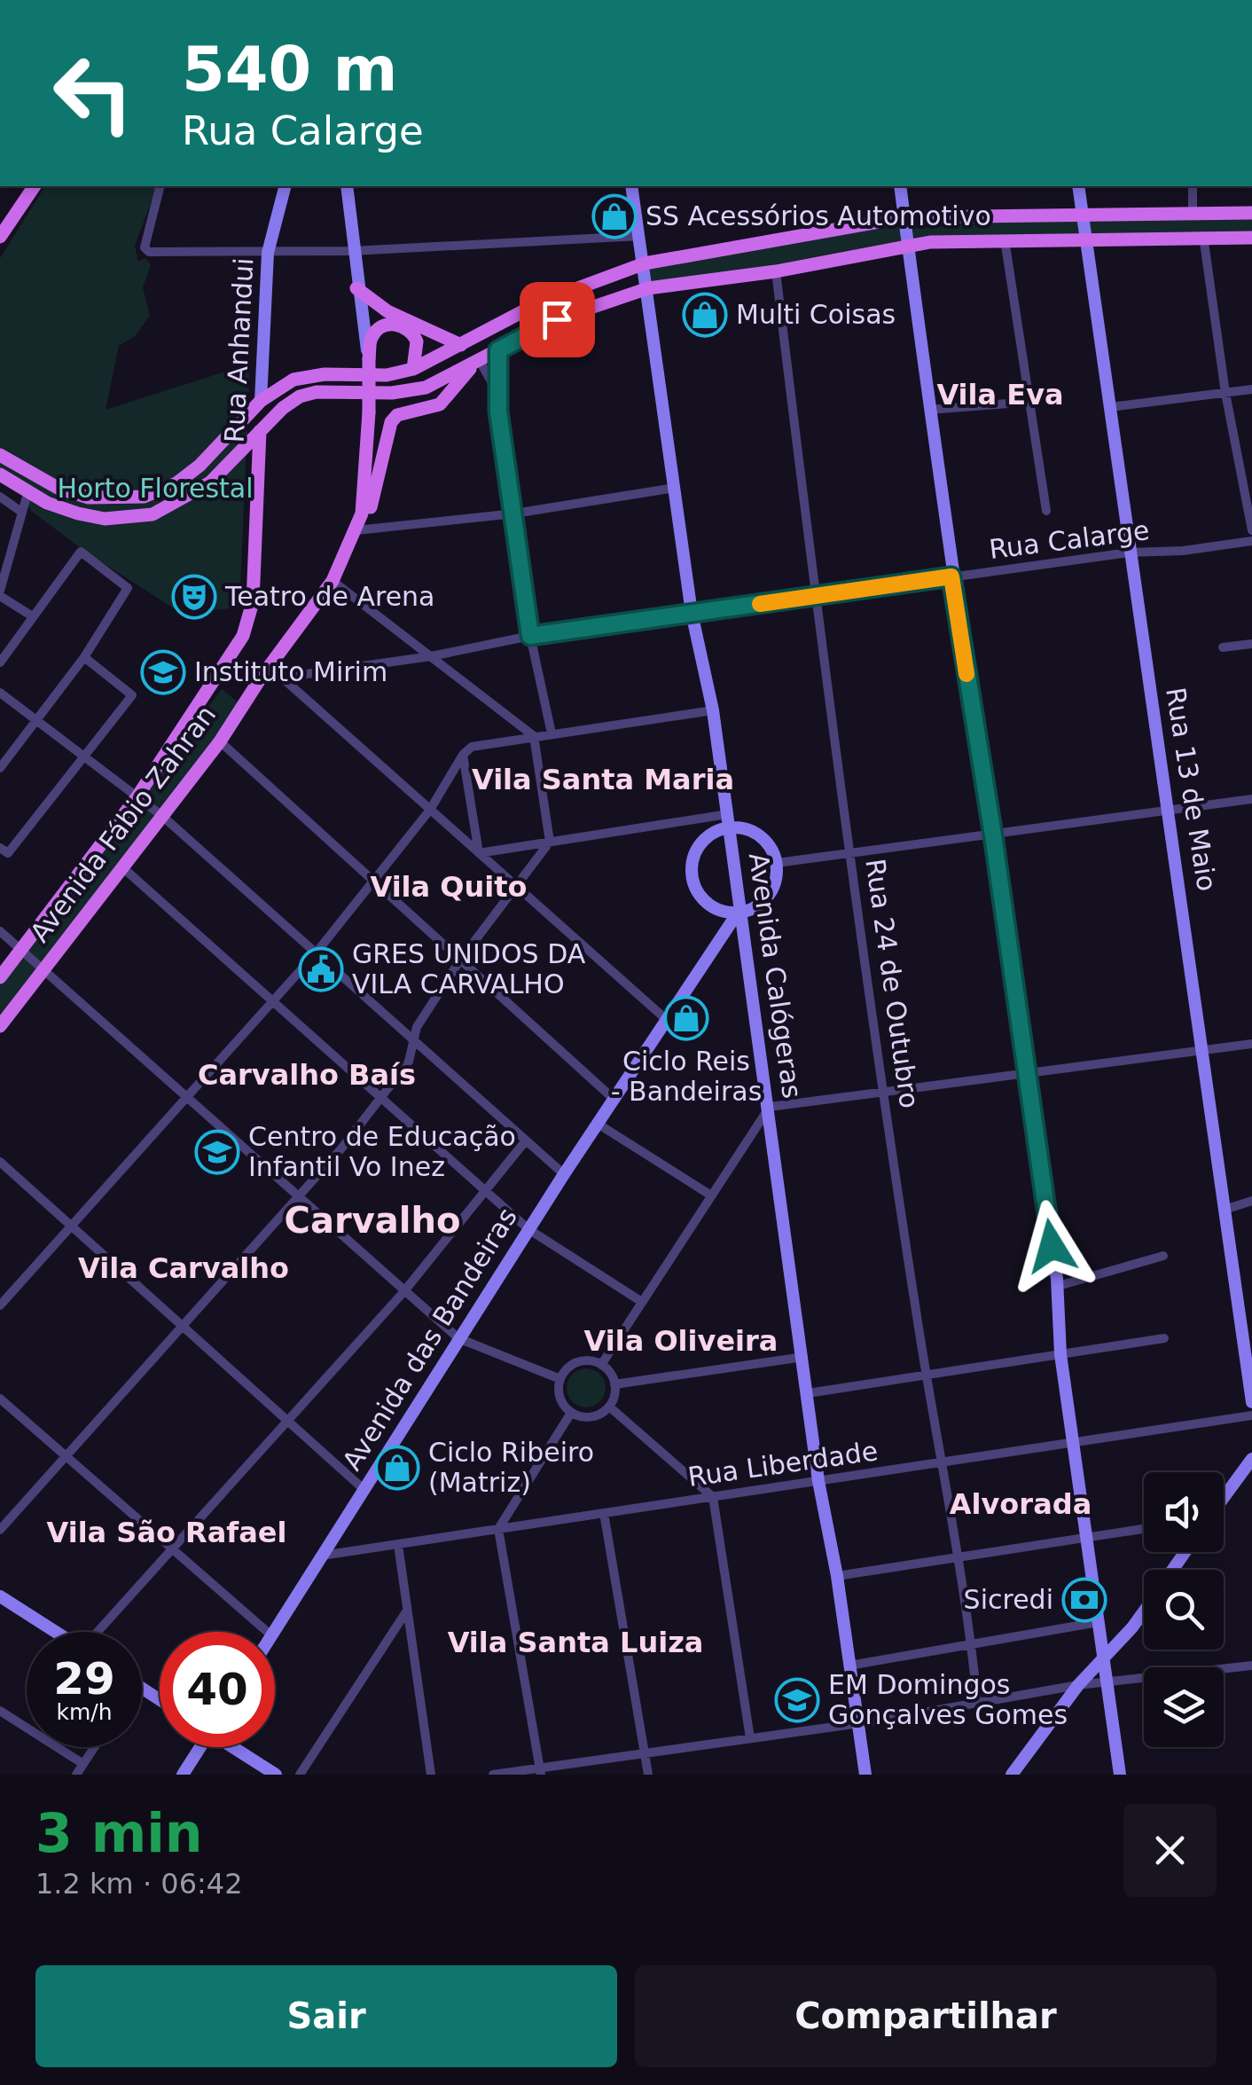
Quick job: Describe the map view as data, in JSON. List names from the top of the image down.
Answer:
{
  "streets": {
    "main road": ["Rua Anhandui", "Avenida Fábio Zahran"],
    "street": [
      "Rua Calarge",
      "Rua 13 de Maio",
      "Avenida Calógeras",
      "Rua 24 de Outubro",
      "Avenida das Bandeiras",
      "Rua Liberdade"
    ]
  },
  "crossings": [
    ["Rua Anhandui", "Avenida Fábio Zahran"],
    ["Rua Calarge", "Rua 13 de Maio"],
    ["Rua Calarge", "Avenida Fábio Zahran"],
    ["Rua Calarge", "Avenida Calógeras"],
    ["Rua Calarge", "Rua 24 de Outubro"],
    ["Avenida Calógeras", "Avenida das Bandeiras"],
    ["Avenida Calógeras", "Rua Liberdade"],
    ["Rua 24 de Outubro", "Rua Liberdade"],
    ["Avenida das Bandeiras", "Rua Liberdade"]
  ],
  "districts": [
    "Vila Eva",
    "Vila Santa Maria",
    "Vila Quito",
    "Carvalho Baís",
    "Carvalho",
    "Vila Carvalho",
    "Vila Oliveira",
    "Alvorada",
    "Vila São Rafael",
    "Vila Santa Luiza"
  ],
  "parks": ["Horto Florestal"],
  "places": {
    "shop": [
      "SS Acessórios Automotivo",
      "Multi Coisas",
      "Ciclo Reis - Bandeiras",
      "Ciclo Ribeiro (Matriz)"
    ],
    "theatre": ["Teatro de Arena"],
    "school or university": ["Instituto Mirim", "Centro de Educação Infantil Vo Inez", "EM Domingos Gonçalves Gomes"],
    "public building": ["GRES UNIDOS DA VILA CARVALHO"],
    "bank": ["Sicredi"]
  },
  "page": {
    "turn": ["540 m", "Rua Calarge"],
    "speed": "29 km/h",
    "limit": "40",
    "heading": ["3 min", "1.2 km · 06:42"],
    "buttons": ["Sair", "Compartilhar"]
  }
}
